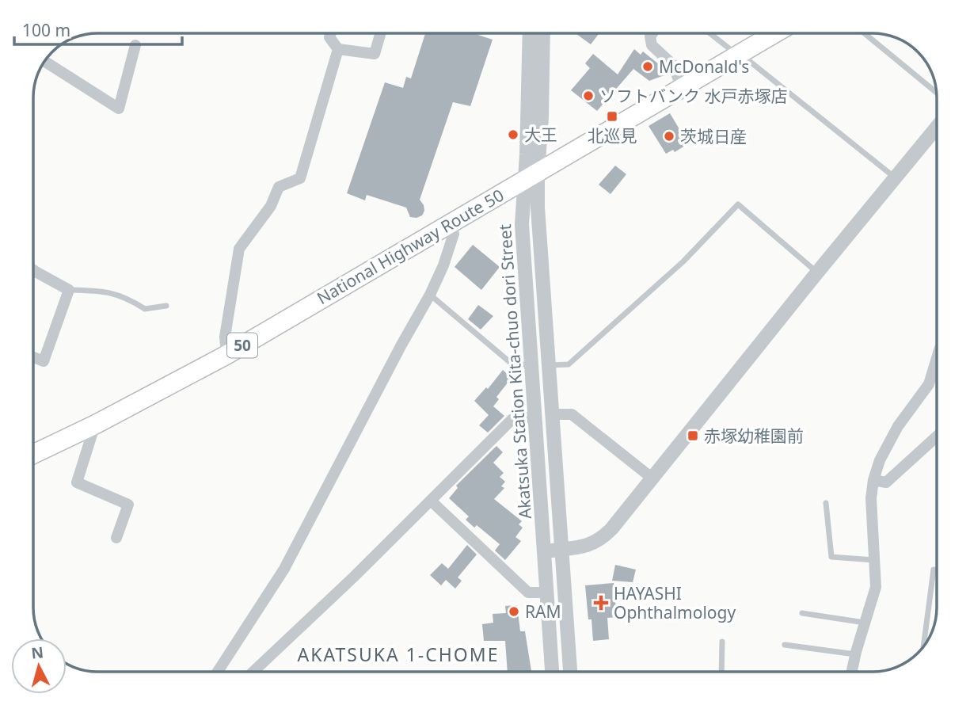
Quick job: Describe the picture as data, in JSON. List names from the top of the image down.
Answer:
{
  "streets": {
    "highway": ["National Highway Route 50", "50"],
    "street": ["Akatsuka Station Kita-chuo dori Street"]
  },
  "crossings": [
    ["National Highway Route 50", "Akatsuka Station Kita-chuo dori Street"]
  ],
  "districts": ["AKATSUKA 1-CHOME"],
  "places": {
    "other": [
      "McDonald's",
      "ソフトバンク 水戸赤塚店",
      "大王",
      "茨城日産",
      "RAM"
    ],
    "transit": ["北巡見", "赤塚幼稚園前"],
    "health": ["HAYASHI Ophthalmology"]
  },
  "scale_bar": "100 m",
  "north": "top"
}
